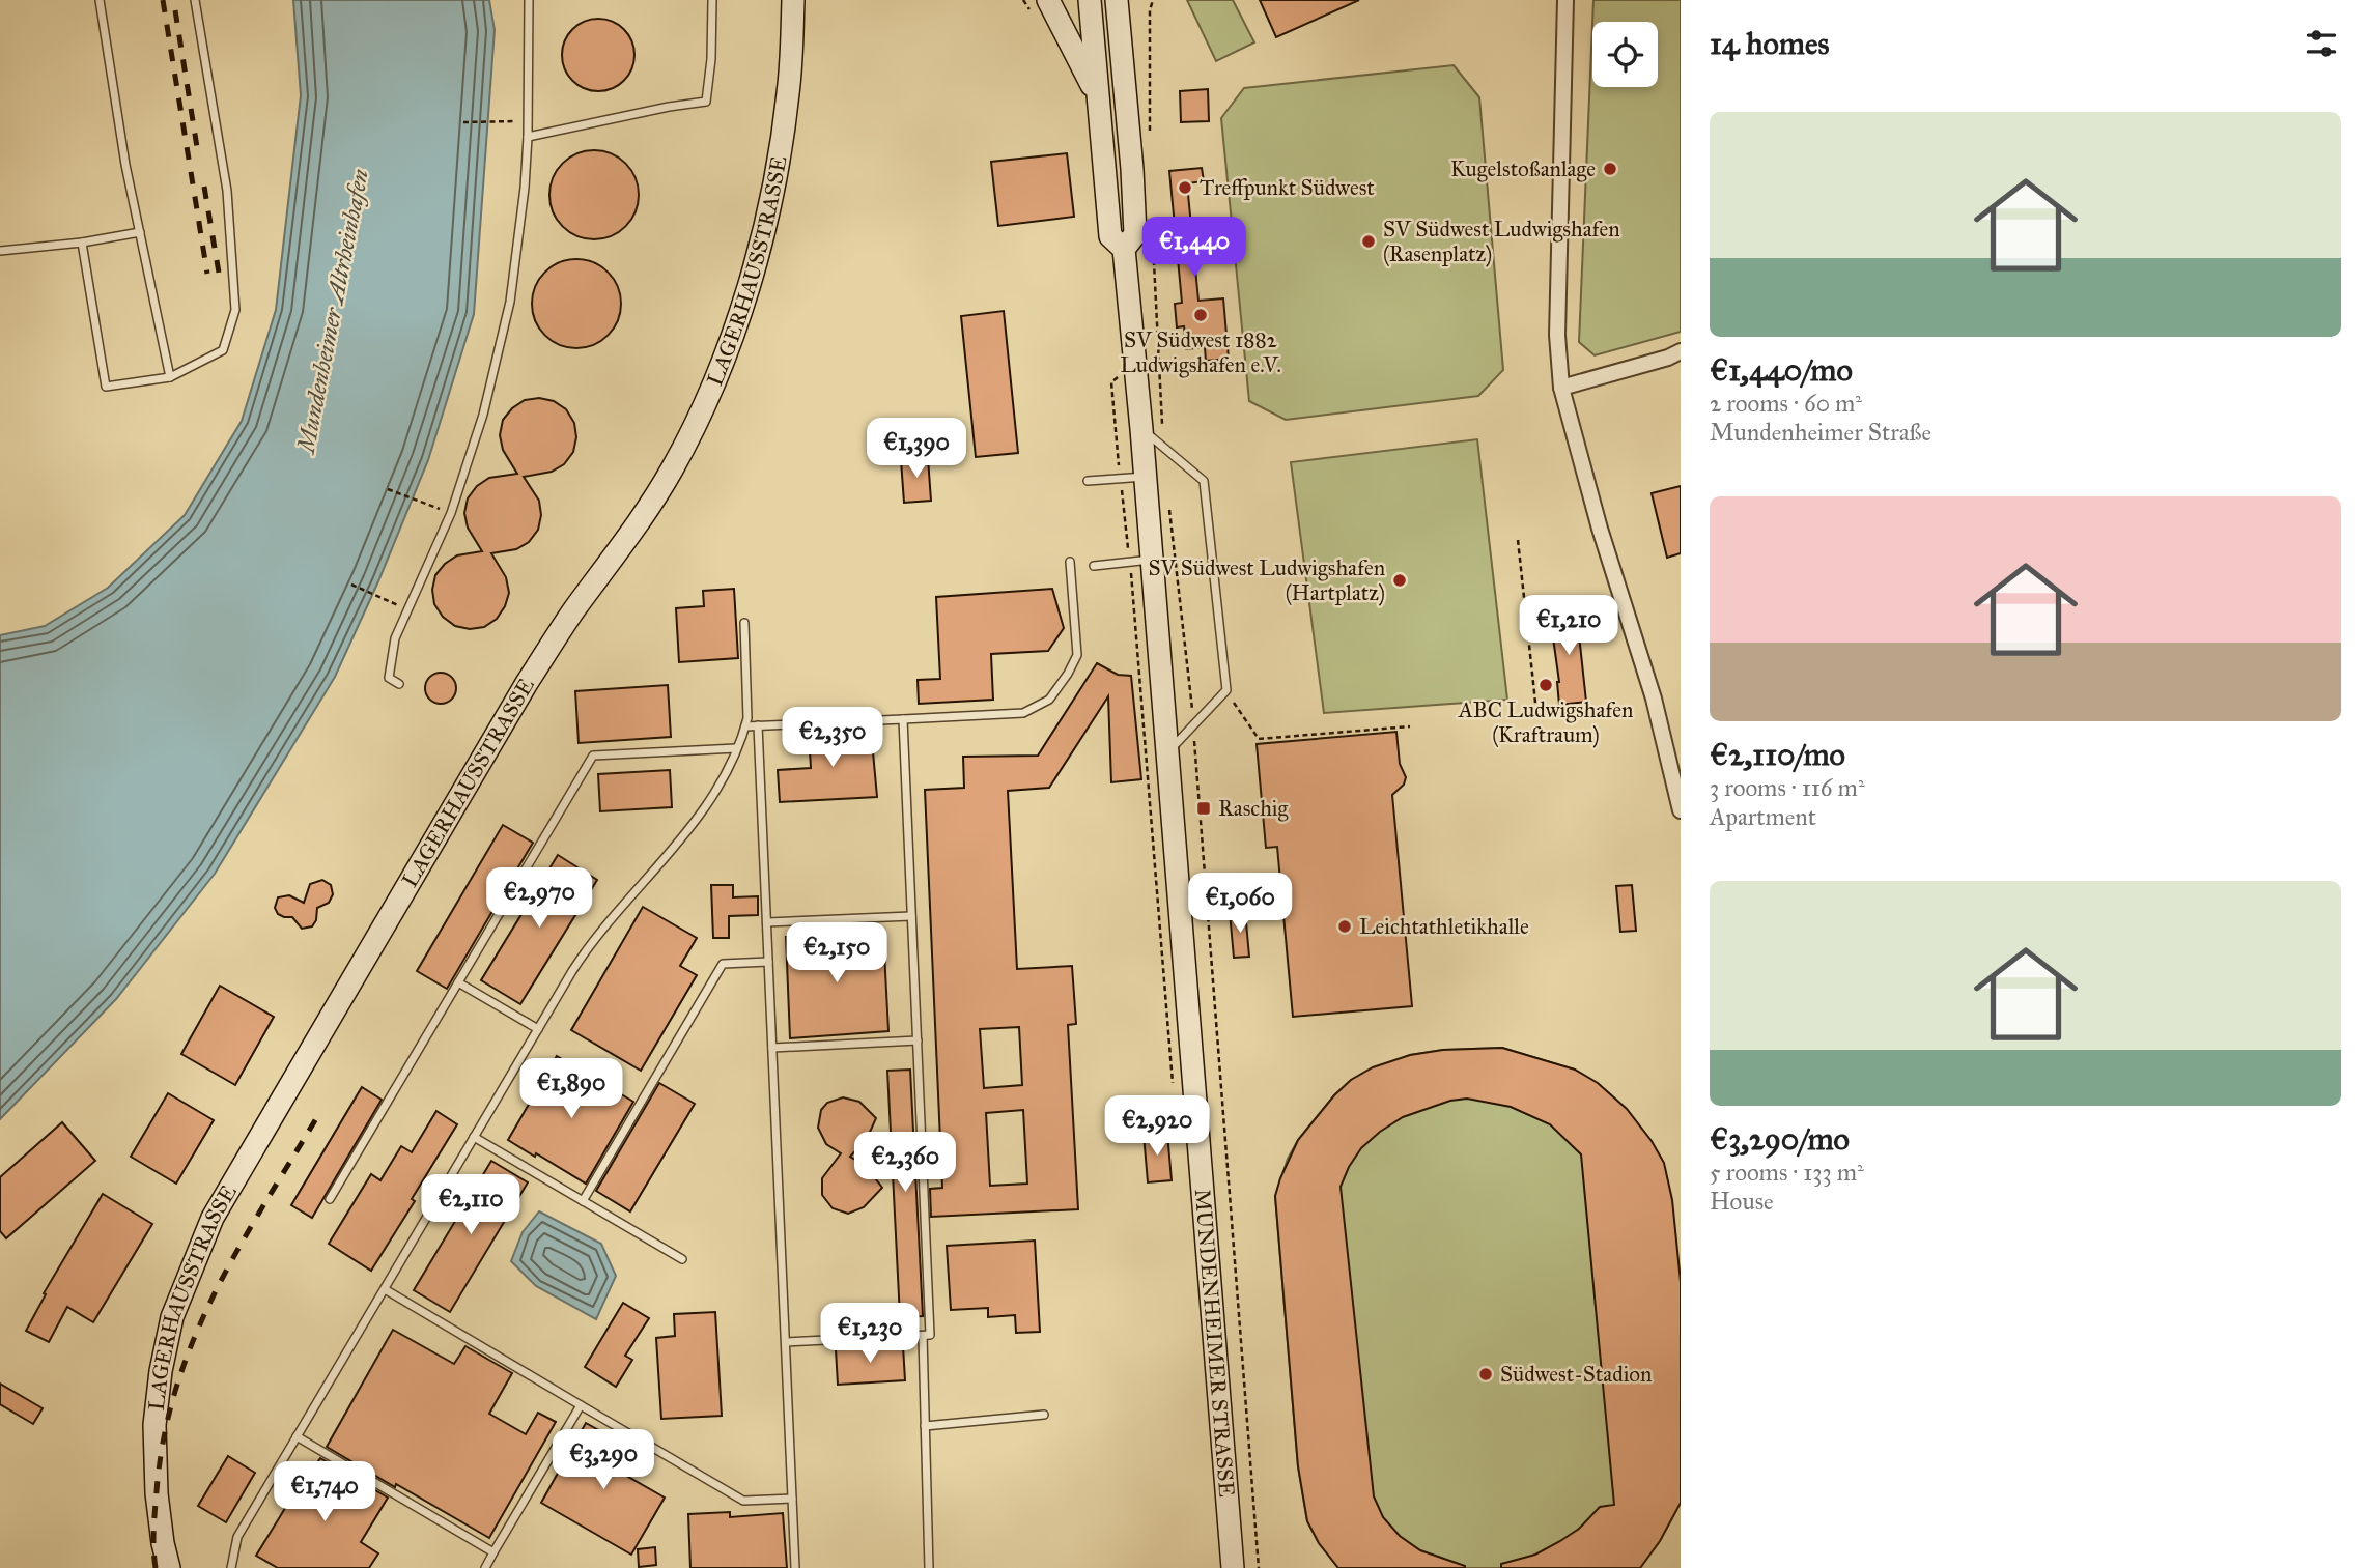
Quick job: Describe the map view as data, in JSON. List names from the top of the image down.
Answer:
{
  "streets": {
    "street": ["LAGERHAUSSTRASSE", "MUNDENHEIMER STRASSE"]
  },
  "water": ["Mundenheimer Altrheinhafen"],
  "places": {
    "other": [
      "Kugelstoßanlage",
      "Treffpunkt Südwest",
      "SV Südwest Ludwigshafen (Rasenplatz)",
      "SV Südwest 1882 Ludwigshafen e.V.",
      "SV Südwest Ludwigshafen (Hartplatz)",
      "ABC Ludwigshafen (Kraftraum)",
      "Leichtathletikhalle",
      "Südwest-Stadion"
    ],
    "transit": ["Raschig"]
  },
  "page": {
    "heading": "14 homes",
    "list": [
      {
        "name": "€1,440/mo",
        "note": "2 rooms · 60 m² · Mundenheimer Straße"
      },
      {
        "name": "€2,110/mo",
        "note": "3 rooms · 116 m² · Apartment"
      },
      {
        "name": "€3,290/mo",
        "note": "5 rooms · 133 m² · House"
      }
    ],
    "price": [
      "€1,440",
      "€1,390",
      "€1,210",
      "€2,350",
      "€2,970",
      "€1,060",
      "€2,150",
      "€1,890",
      "€2,920",
      "€2,360",
      "€2,110",
      "€1,230",
      "€3,290",
      "€1,740"
    ]
  }
}
